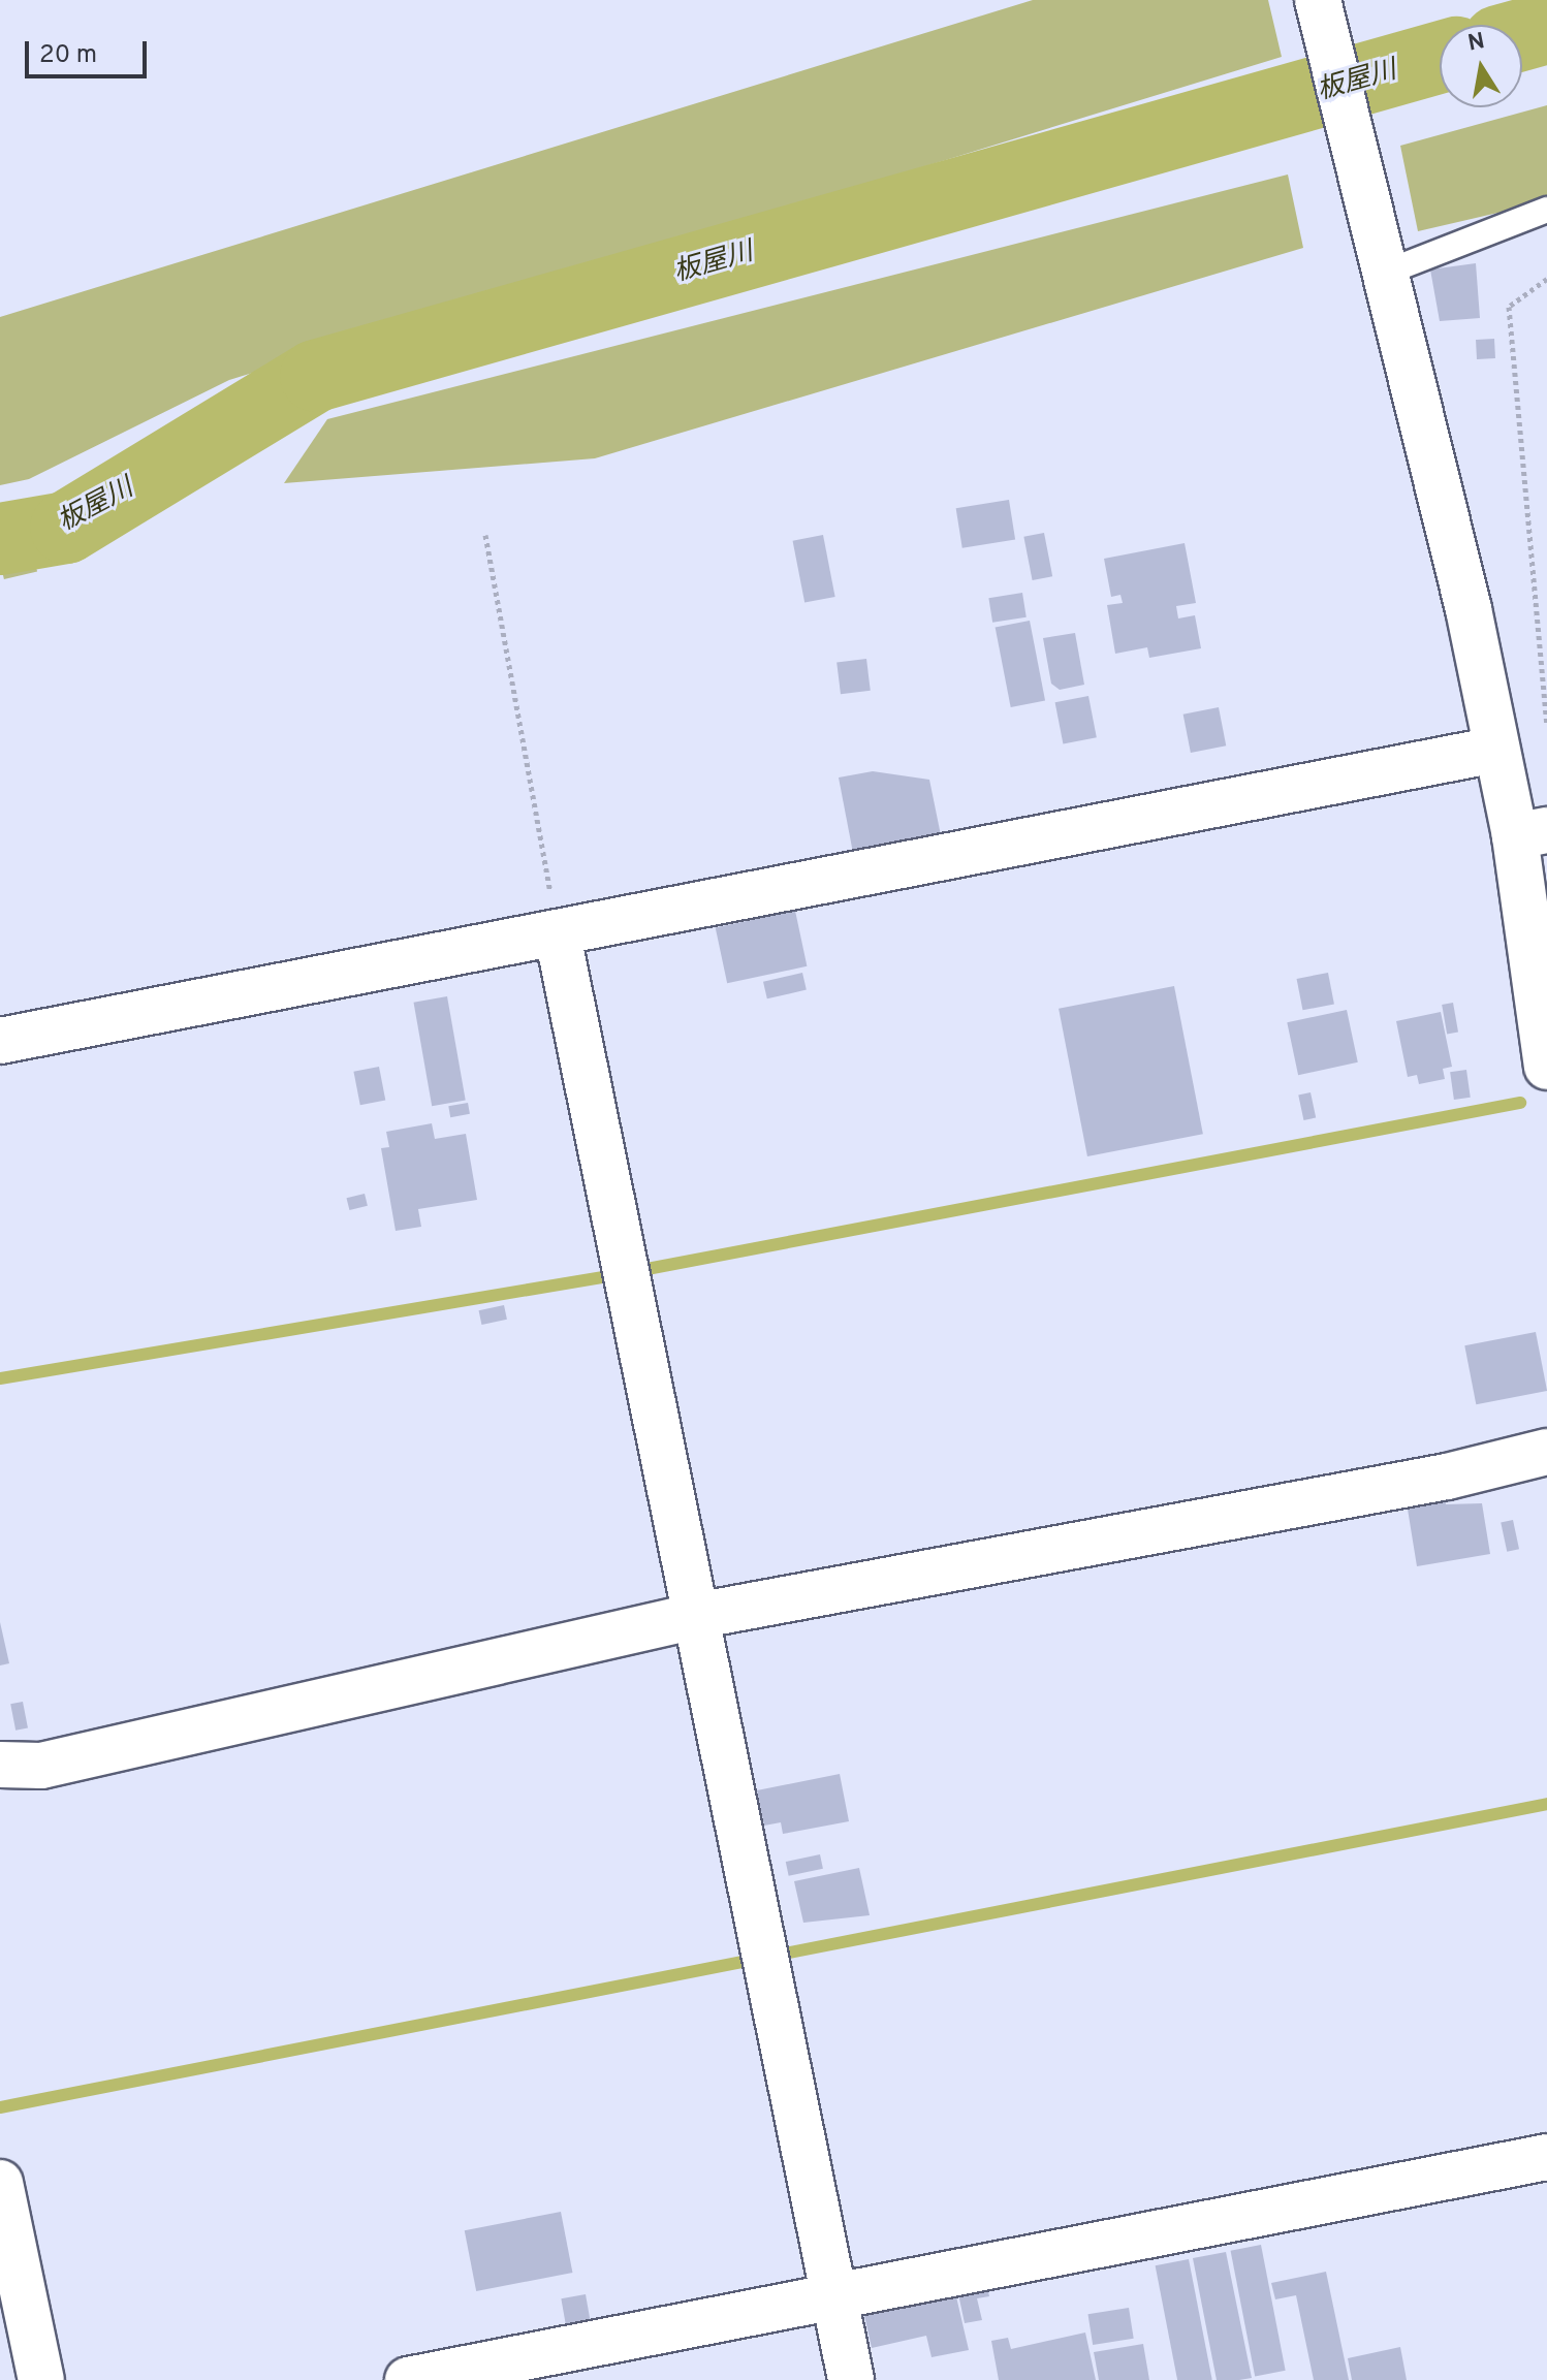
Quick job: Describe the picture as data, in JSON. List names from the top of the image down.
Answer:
{
  "water": ["板屋川"],
  "scale_bar": "20 m",
  "north": "top"
}
